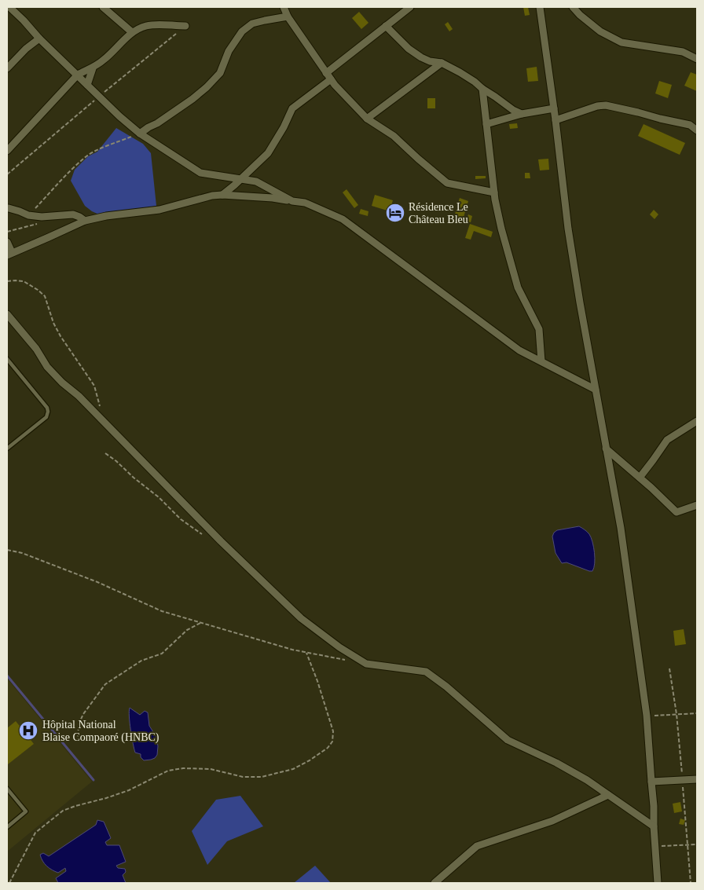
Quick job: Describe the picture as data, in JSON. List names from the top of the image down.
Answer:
{
  "places": {
    "hotel": ["Résidence Le Château Bleu"],
    "hospital": ["Hôpital National Blaise Compaoré (HNBC)"]
  }
}
